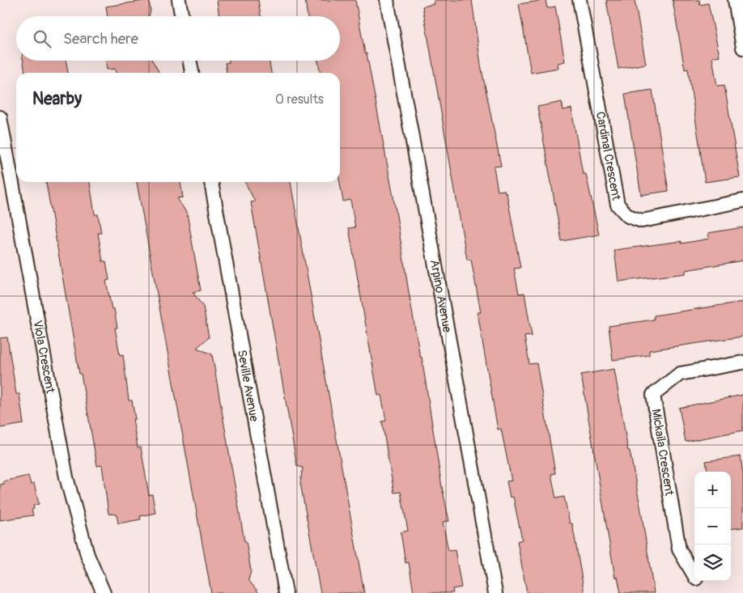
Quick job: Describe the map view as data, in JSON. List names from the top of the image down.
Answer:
{
  "streets": {
    "street": [
      "Cardinal Crescent",
      "Arpino Avenue",
      "Viola Crescent",
      "Seville Avenue",
      "Mickaila Crescent"
    ]
  },
  "page": {
    "search": "Search here",
    "heading": ["Nearby", "0 results"],
    "map_buttons": ["+", "−"]
  }
}
